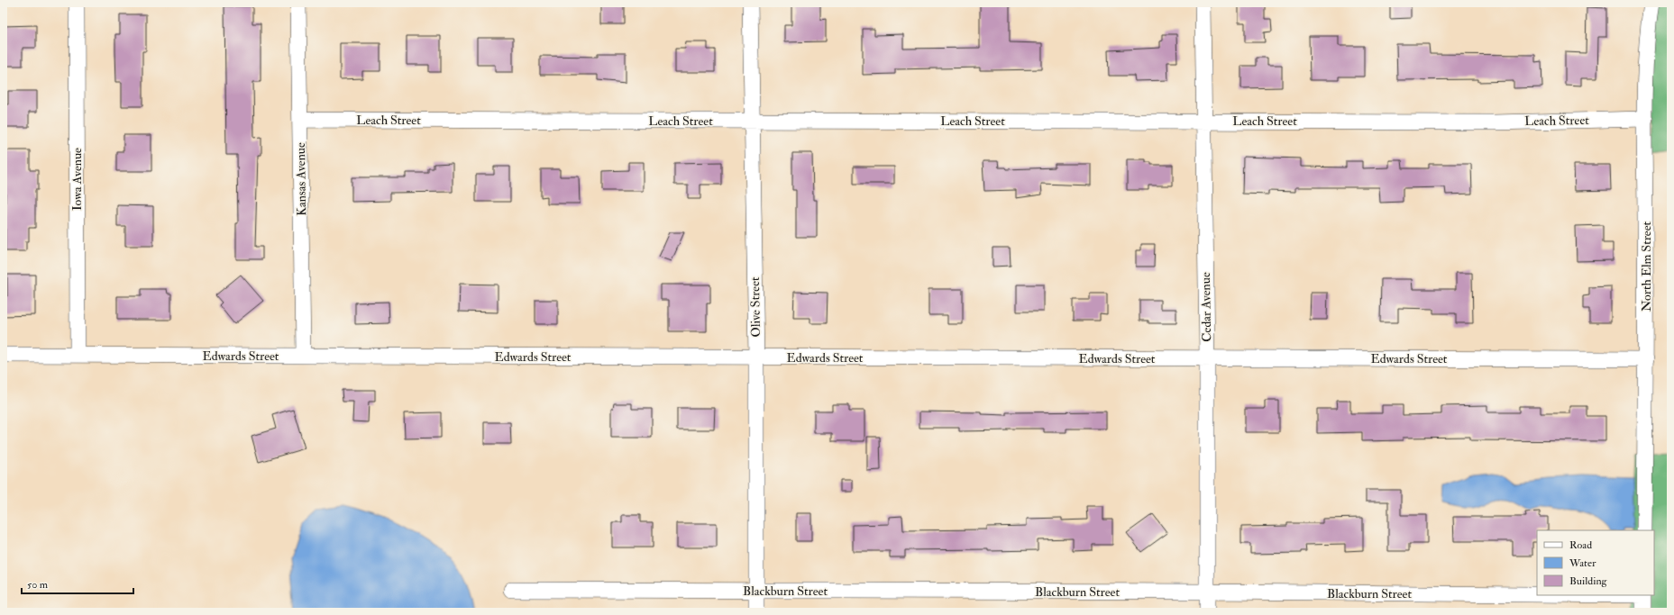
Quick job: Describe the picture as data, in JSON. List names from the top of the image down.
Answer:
{
  "streets": {
    "street": [
      "Leach Street",
      "Iowa Avenue",
      "Kansas Avenue",
      "North Elm Street",
      "Olive Street",
      "Cedar Avenue",
      "Edwards Street",
      "Blackburn Street"
    ]
  },
  "crossings": [
    ["Leach Street", "Kansas Avenue"],
    ["Leach Street", "North Elm Street"],
    ["Leach Street", "Olive Street"],
    ["Leach Street", "Cedar Avenue"],
    ["Iowa Avenue", "Edwards Street"],
    ["Kansas Avenue", "Edwards Street"],
    ["North Elm Street", "Edwards Street"],
    ["Olive Street", "Edwards Street"],
    ["Olive Street", "Blackburn Street"],
    ["Cedar Avenue", "Edwards Street"],
    ["Cedar Avenue", "Blackburn Street"]
  ],
  "legend": ["Road", "Water", "Building"],
  "scale_bar": "50 m"
}
